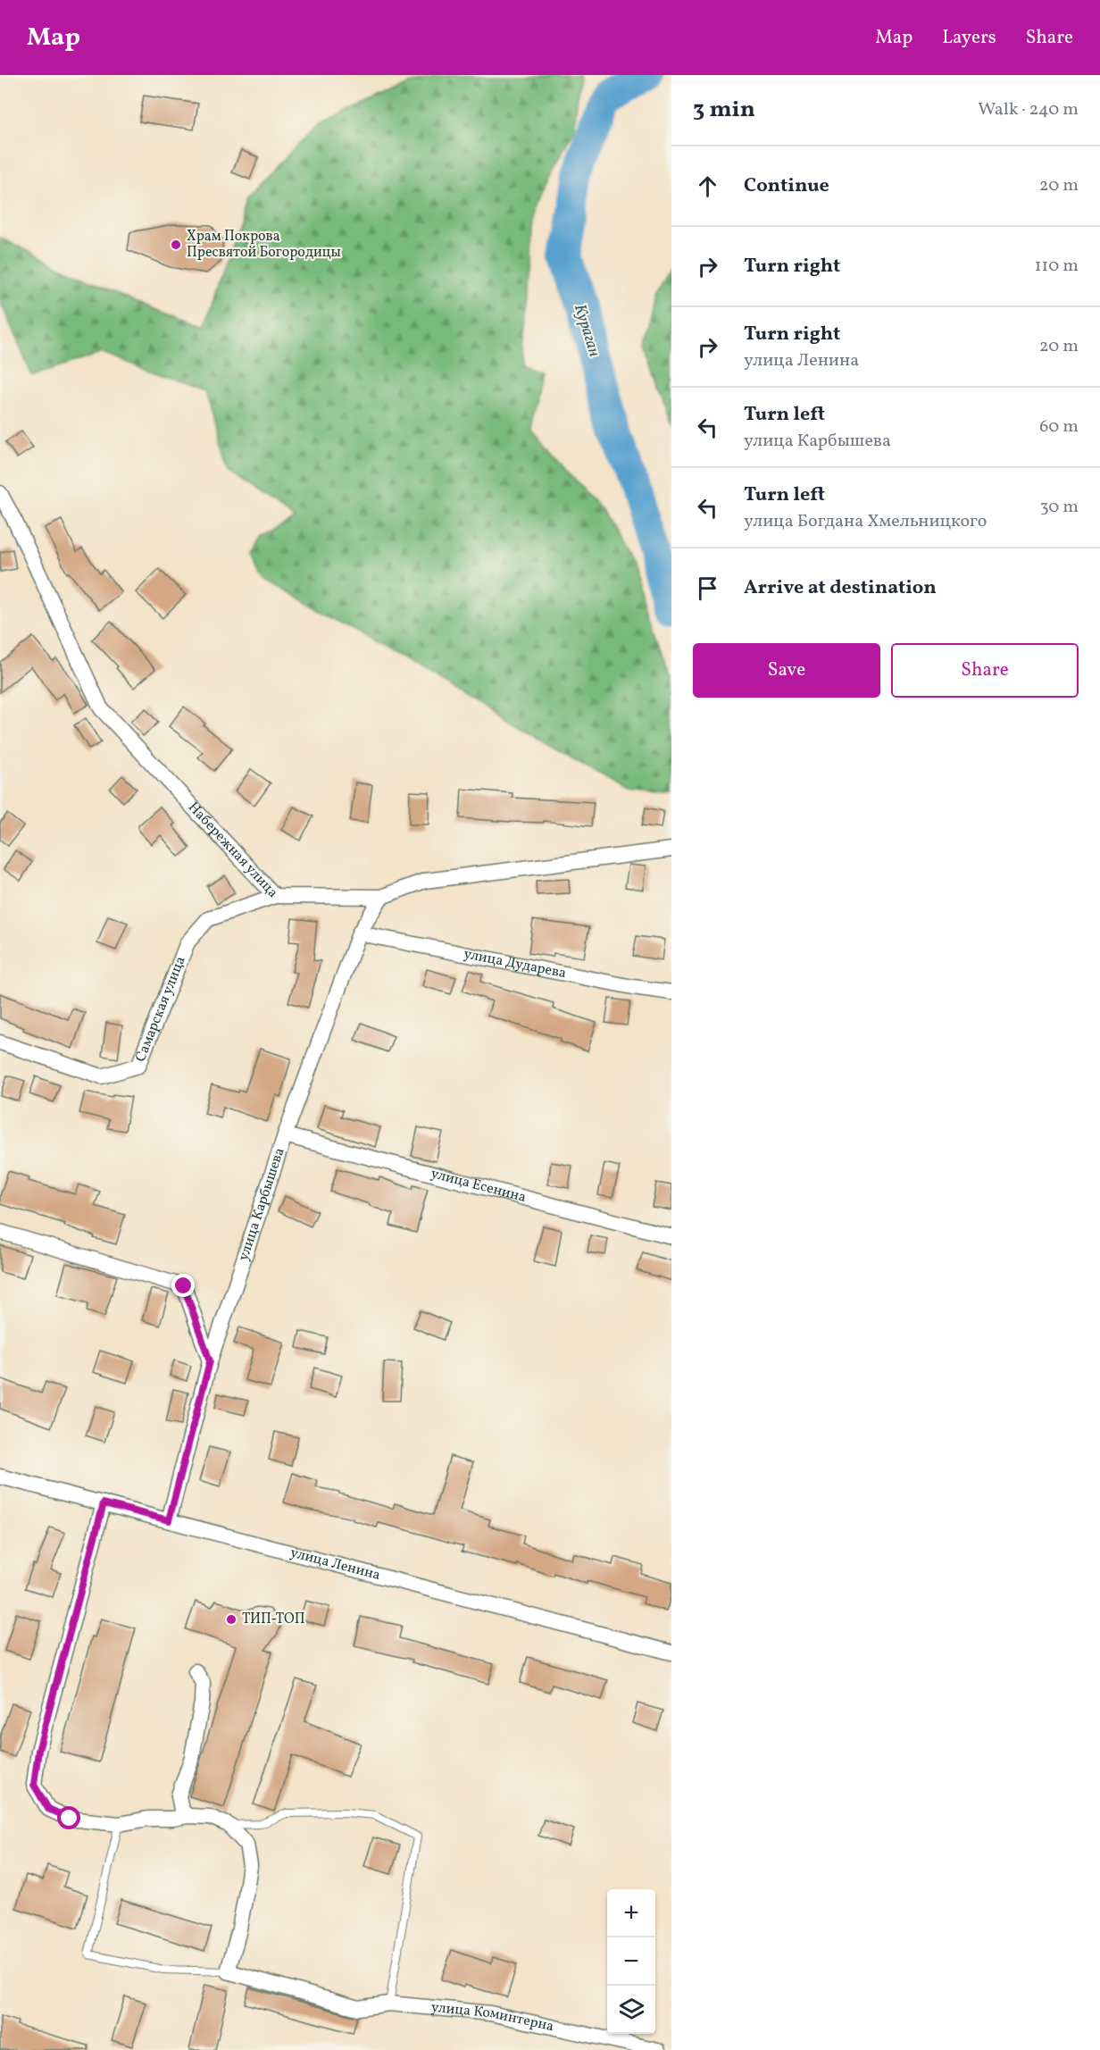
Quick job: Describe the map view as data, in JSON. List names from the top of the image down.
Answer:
{
  "streets": {
    "street": [
      "Набережная улица",
      "улица Дударева",
      "Самарская улица",
      "улица Есенина",
      "улица Карбышева",
      "улица Ленина",
      "улица Коминтерна"
    ]
  },
  "crossings": [
    ["Набережная улица", "Самарская улица"],
    ["Набережная улица", "улица Карбышева"],
    ["улица Дударева", "улица Карбышева"],
    ["улица Есенина", "улица Карбышева"],
    ["улица Карбышева", "улица Ленина"]
  ],
  "water": ["Кураган"],
  "places": ["Храм Покрова Пресвятой Богородицы", "ТИП-ТОП"],
  "page": {
    "header": "Map",
    "nav": ["Map", "Layers", "Share"],
    "heading": ["3 min", "Walk · 240 m"],
    "list": [
      ["Continue", "20 m"],
      ["Turn right", "110 m"],
      ["Turn right", "улица Ленина", "20 m"],
      ["Turn left", "улица Карбышева", "60 m"],
      ["Turn left", "улица Богдана Хмельницкого", "30 m"],
      "Arrive at destination"
    ],
    "buttons": ["Save", "Share"],
    "map_buttons": ["+", "−"]
  }
}
